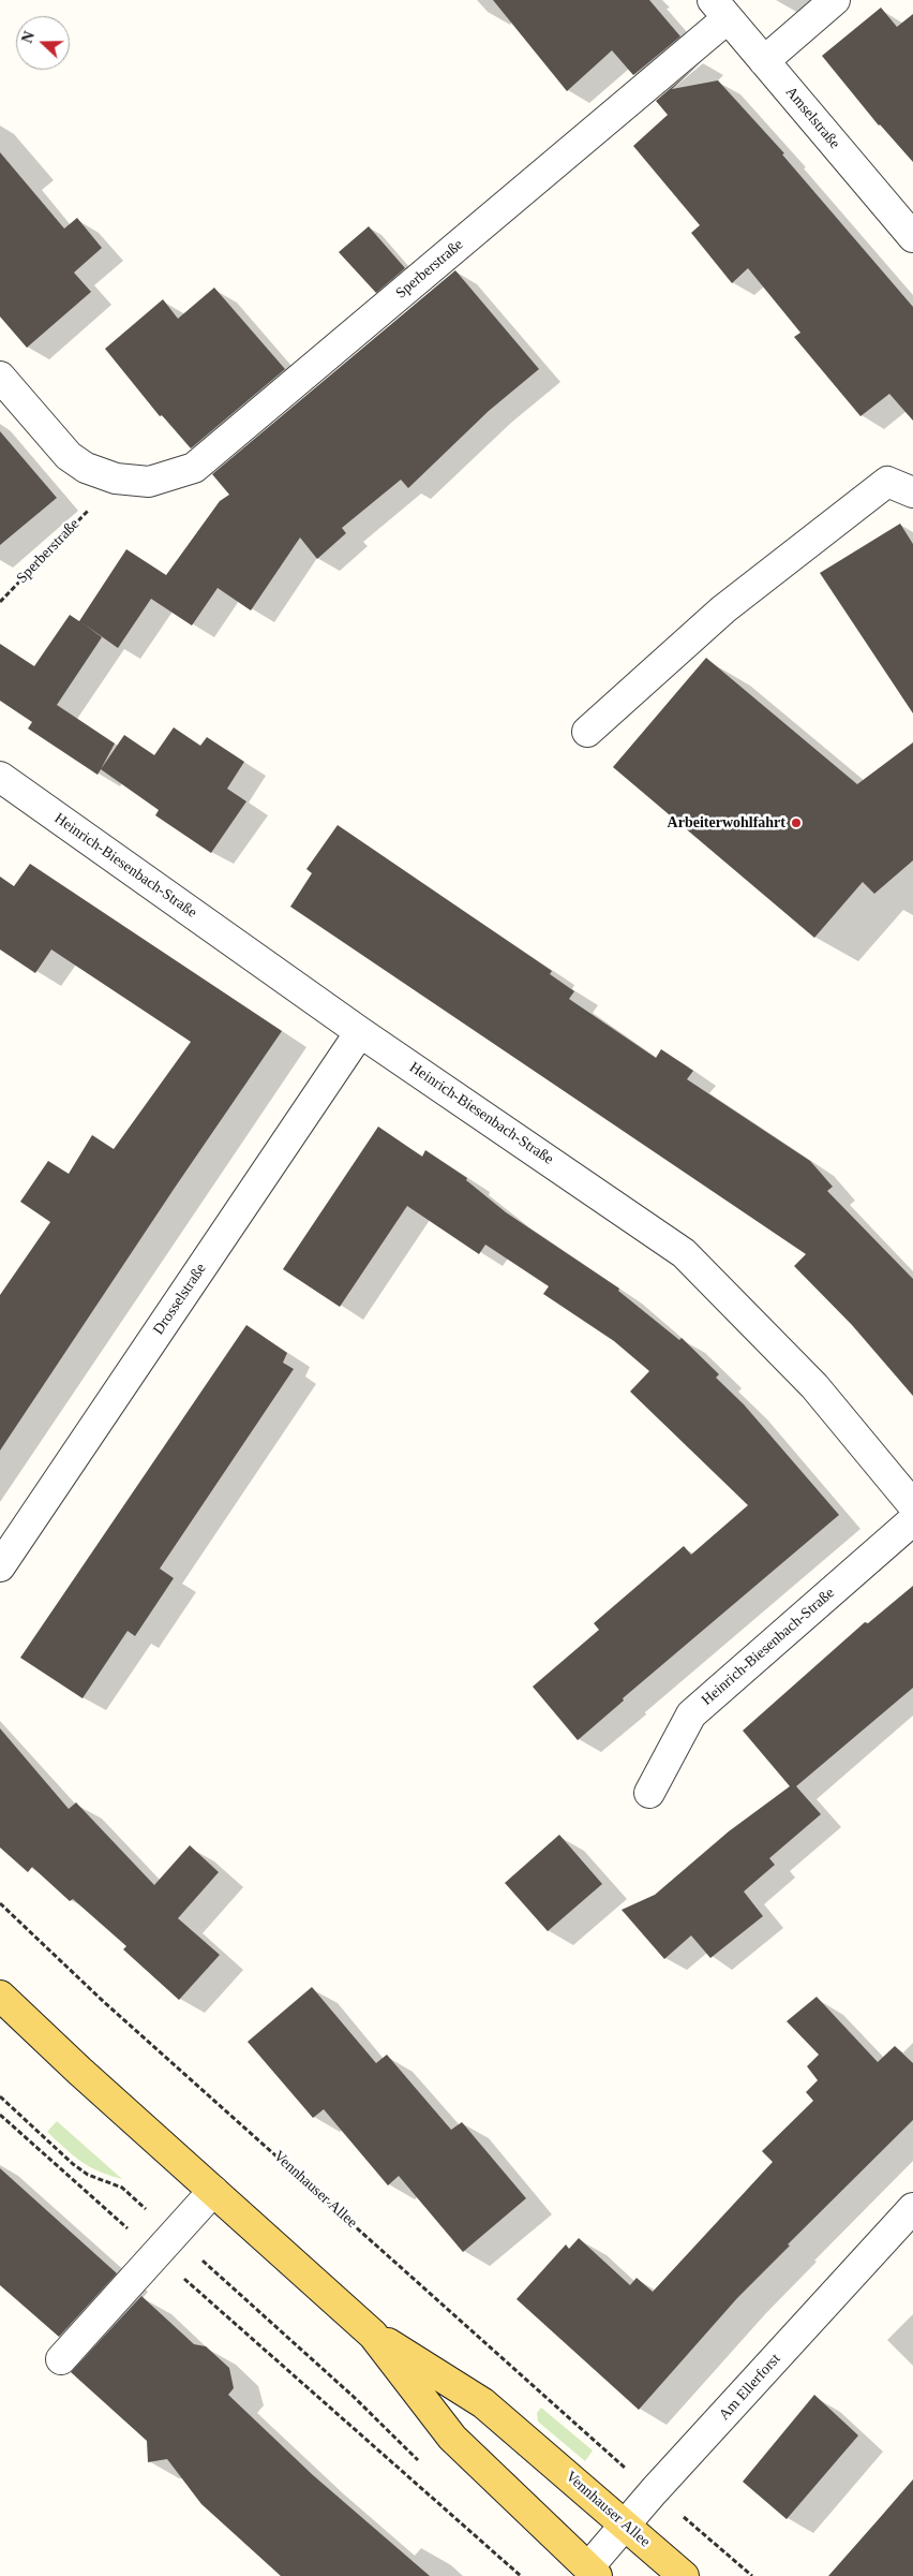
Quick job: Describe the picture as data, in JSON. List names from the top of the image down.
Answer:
{
  "streets": {
    "main road": ["Vennhauser Allee"],
    "street": [
      "Amselstraße",
      "Sperberstraße",
      "Heinrich-Biesenbach-Straße",
      "Drosselstraße",
      "Am Ellerforst"
    ]
  },
  "crossings": [
    ["Amselstraße", "Sperberstraße"],
    ["Heinrich-Biesenbach-Straße", "Drosselstraße"],
    ["Vennhauser Allee", "Am Ellerforst"]
  ],
  "places": ["Arbeiterwohlfahrt"],
  "north": "left"
}
